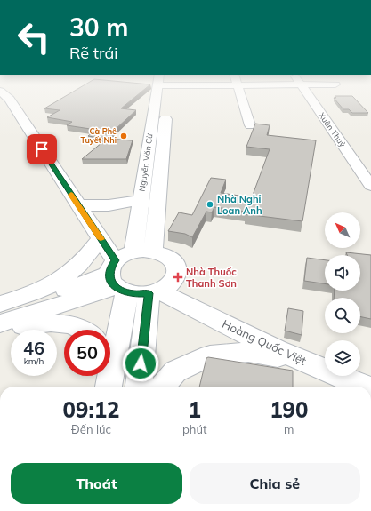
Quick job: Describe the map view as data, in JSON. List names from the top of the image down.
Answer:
{
  "streets": {
    "main road": ["Nguyễn Văn Cừ", "Hoàng Quốc Việt"],
    "street": ["Xuân Thuỷ"]
  },
  "places": {
    "other": ["Cà Phê Tuyết Nhi", "Nhà Nghỉ Loan Anh"],
    "health": ["Nhà Thuốc Thanh Sơn"]
  },
  "north": "top left",
  "page": {
    "turn": ["30 m", "Rẽ trái"],
    "speed": "46 km/h",
    "limit": "50",
    "eta": [
      "09:12",
      "Đến lúc",
      "1",
      "phút",
      "190",
      "m"
    ],
    "buttons": ["Thoát", "Chia sẻ"]
  }
}
